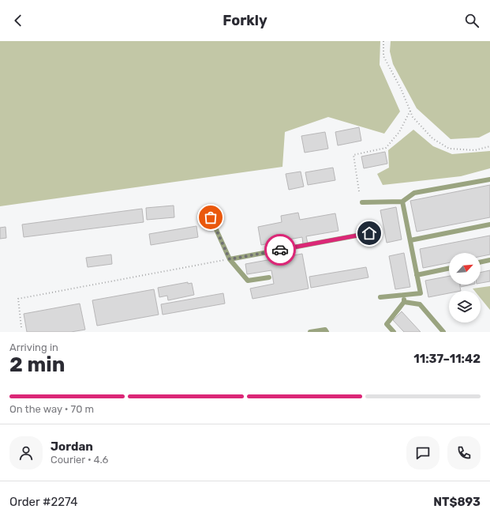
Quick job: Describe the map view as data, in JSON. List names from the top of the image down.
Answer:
{
  "north": "top right",
  "page": {
    "header": "Forkly",
    "heading": ["2 min", "Arriving in", "11:37–11:42"],
    "panel": [
      "Jordan",
      "Courier · 4.6",
      "Order #2274",
      "NT$893"
    ],
    "bar": "On the way · 70 m"
  }
}
